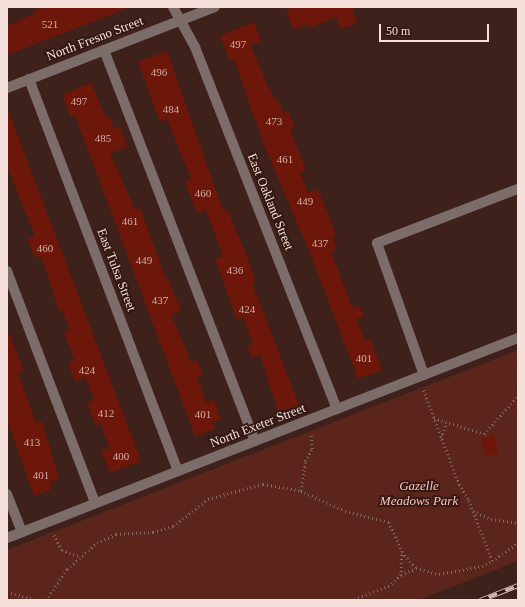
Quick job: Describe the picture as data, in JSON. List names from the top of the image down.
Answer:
{
  "streets": {
    "street": [
      "North Fresno Street",
      "East Oakland Street",
      "East Tulsa Street",
      "North Exeter Street"
    ]
  },
  "crossings": [
    ["North Fresno Street", "East Oakland Street"],
    ["North Fresno Street", "East Tulsa Street"],
    ["East Oakland Street", "North Exeter Street"],
    ["East Tulsa Street", "North Exeter Street"]
  ],
  "parks": ["Gazelle Meadows Park"],
  "house_numbers": [
    "521",
    "497",
    "496",
    "497",
    "484",
    "473",
    "485",
    "461",
    "460",
    "449",
    "461",
    "437",
    "460",
    "449",
    "436",
    "437",
    "424",
    "401",
    "424",
    "412",
    "401",
    "413",
    "400",
    "401"
  ],
  "scale_bar": "50 m"
}
